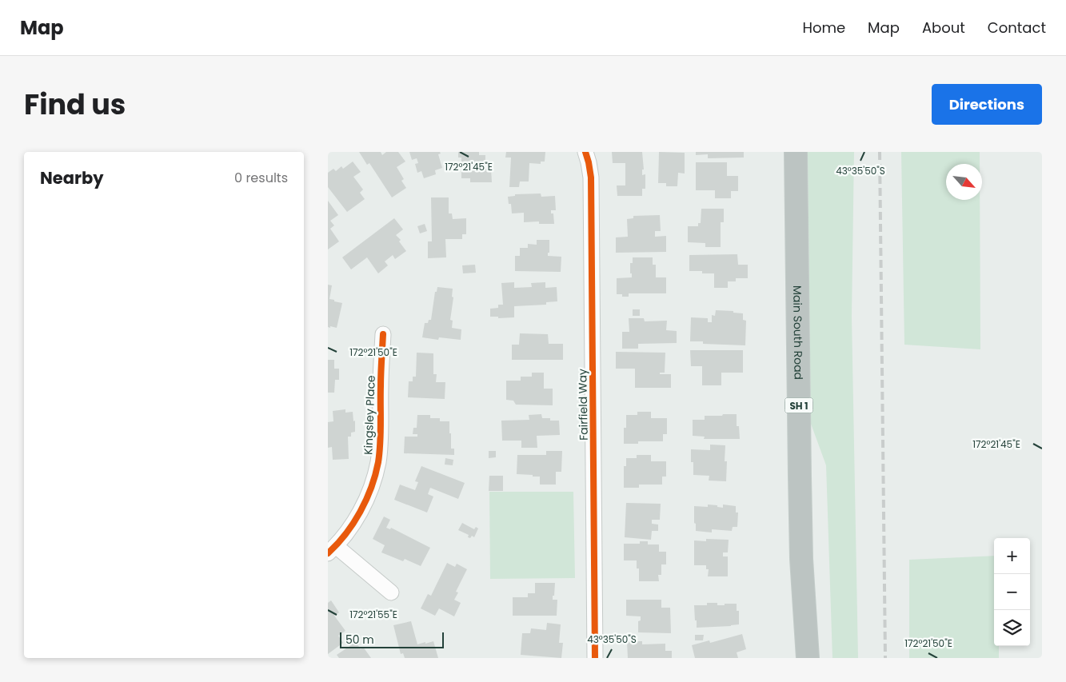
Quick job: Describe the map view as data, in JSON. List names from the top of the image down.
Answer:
{
  "streets": {
    "highway": ["Main South Road", "SH 1"],
    "street": ["Fairfield Way", "Kingsley Place"]
  },
  "scale_bar": "50 m",
  "north": "bottom right",
  "page": {
    "header": "Map",
    "nav": [
      "Home",
      "Map",
      "About",
      "Contact"
    ],
    "title": "Find us",
    "buttons": "Directions",
    "heading": ["Nearby", "0 results"],
    "map_buttons": ["+", "−"],
    "scale": "50 m"
  },
  "coordinates": [
    "172°21'45\"E",
    "43°35'50\"S",
    "172°21'50\"E",
    "172°21'55\"E"
  ]
}
